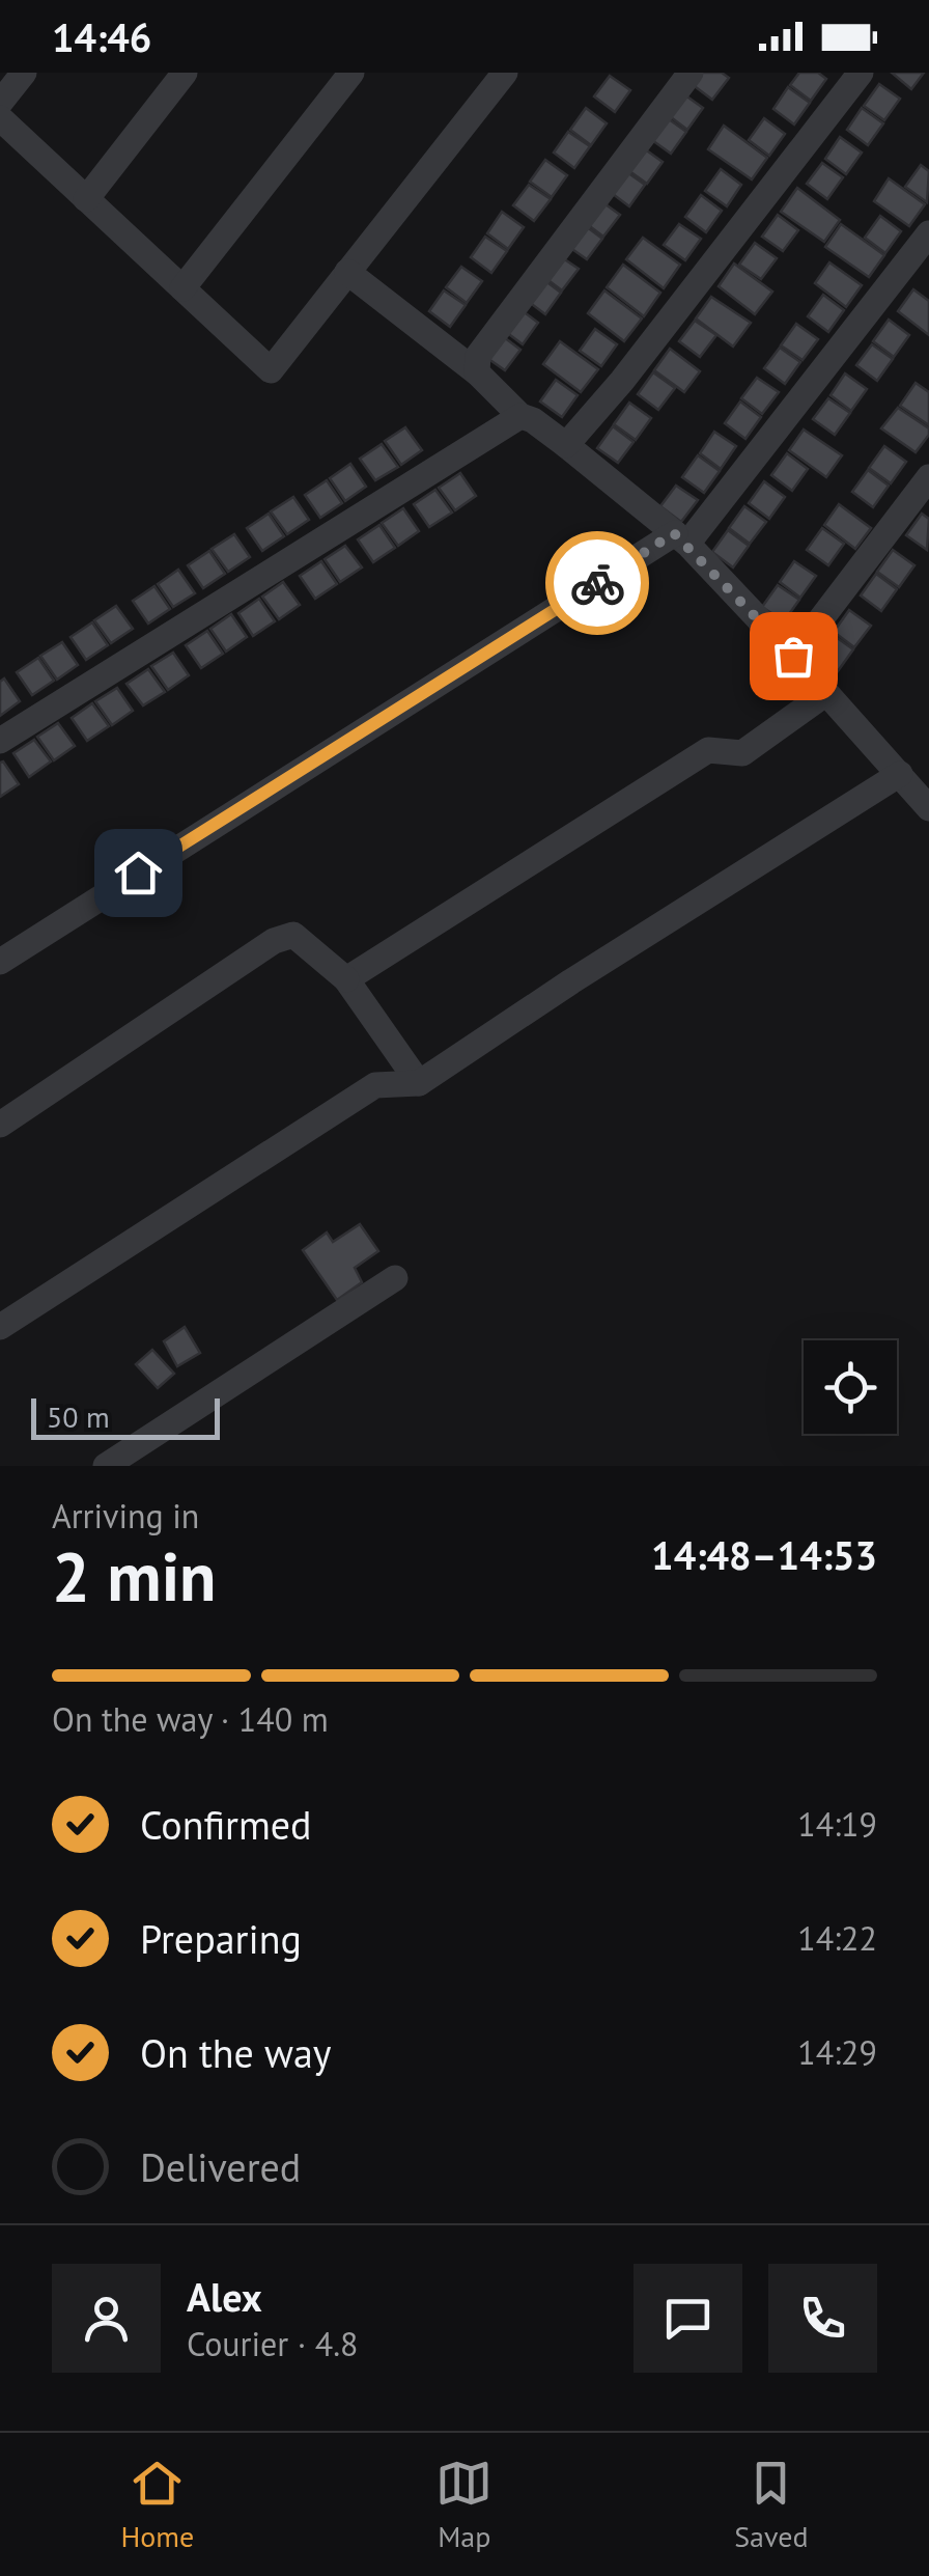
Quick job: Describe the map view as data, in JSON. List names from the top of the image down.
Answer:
{
  "scale_bar": "50 m",
  "page": {
    "status": "14:46",
    "scale": "50 m",
    "heading": ["2 min", "Arriving in", "14:48–14:53"],
    "panel": ["Alex", "Courier · 4.8"],
    "bar": "On the way · 140 m",
    "list": [
      ["Confirmed", "14:19"],
      ["Preparing", "14:22"],
      ["On the way", "14:29"],
      "Delivered"
    ],
    "tabs": ["Home", "Map", "Saved"]
  }
}
